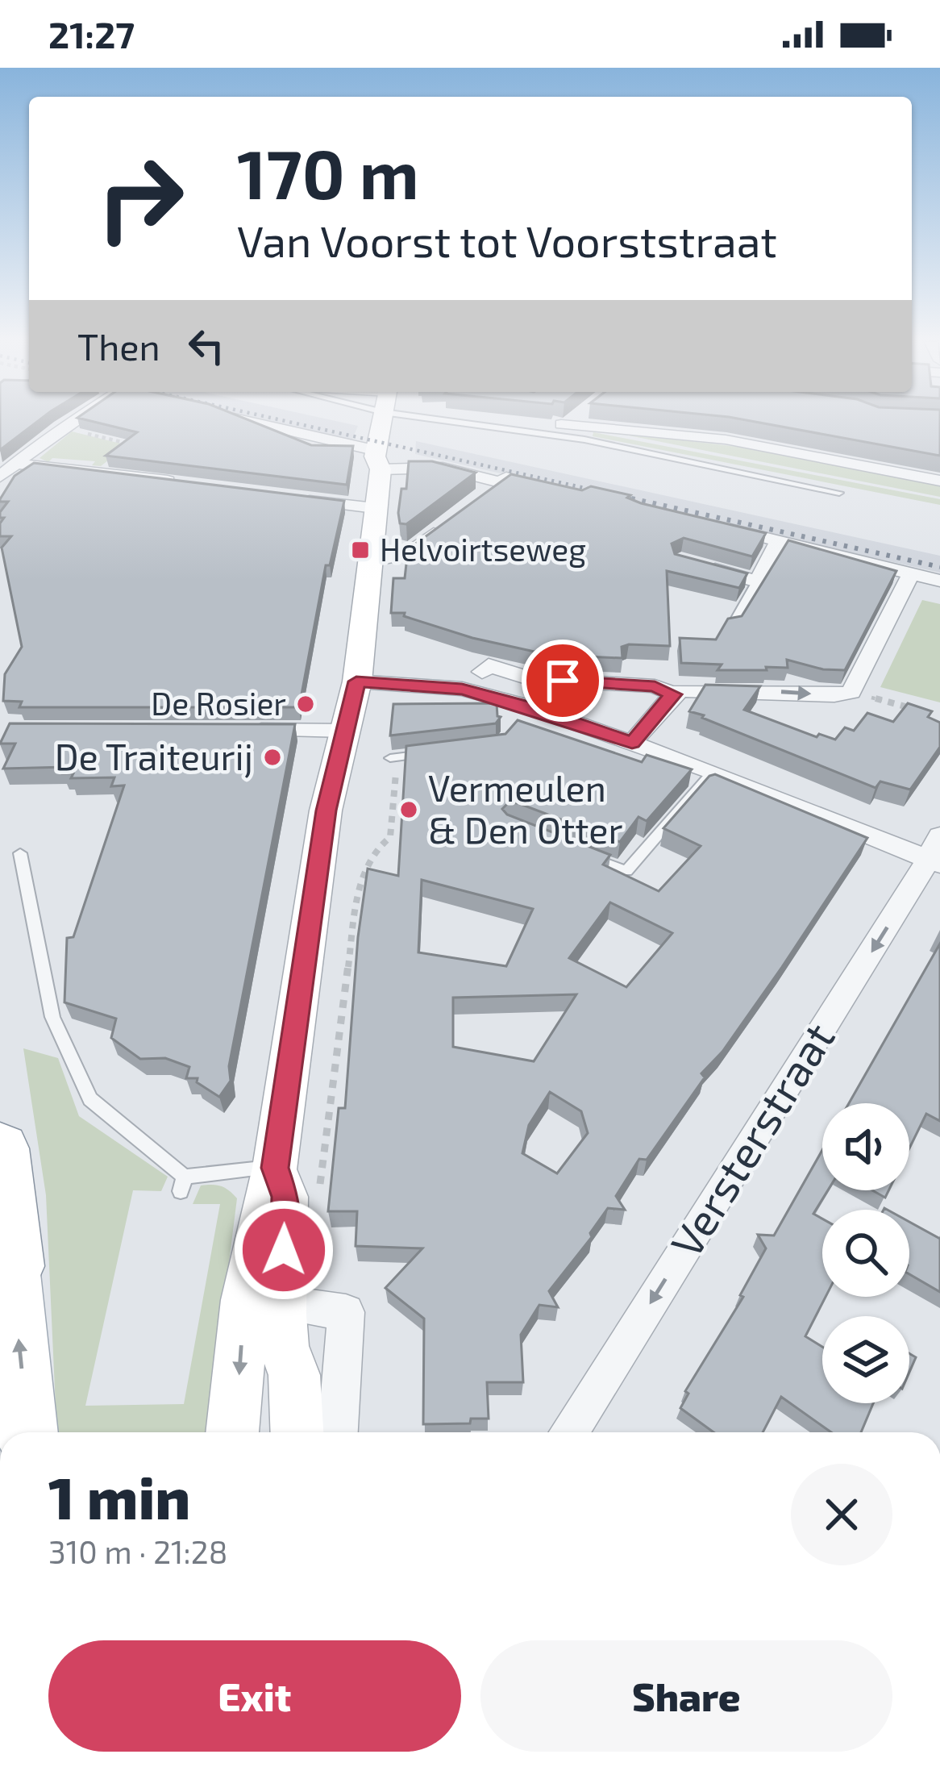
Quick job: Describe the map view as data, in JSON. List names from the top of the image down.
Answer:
{
  "streets": {
    "street": ["Versterstraat"]
  },
  "one_way": ["Versterstraat"],
  "places": {
    "transit": ["Helvoirtseweg"],
    "other": ["De Rosier", "De Traiteurij", "Vermeulen & Den Otter"]
  },
  "page": {
    "status": "21:27",
    "turn": ["170 m", "Van Voorst tot Voorststraat"],
    "then": "Then",
    "heading": ["1 min", "310 m · 21:28"],
    "buttons": ["Exit", "Share"]
  }
}
